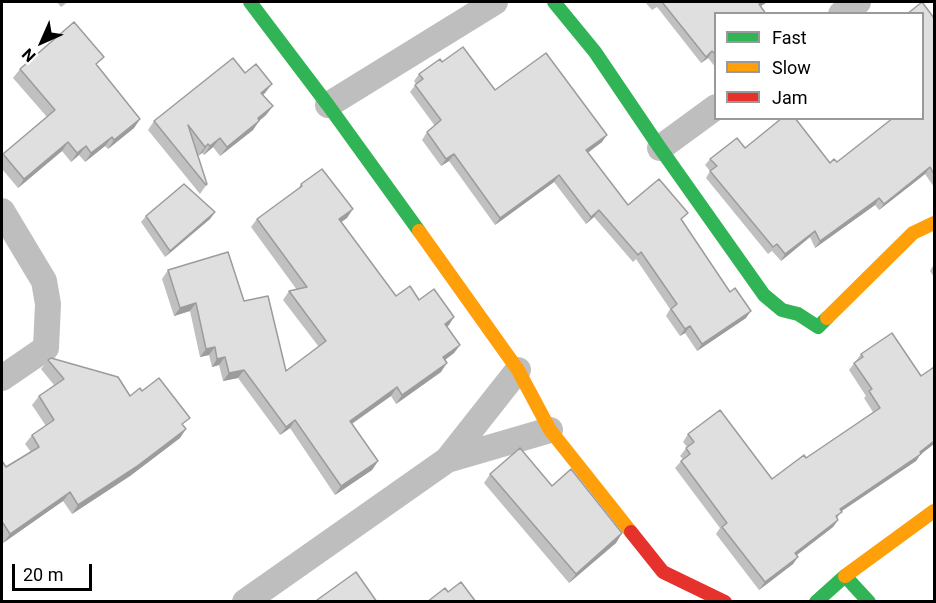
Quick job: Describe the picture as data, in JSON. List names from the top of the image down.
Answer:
{
  "legend": ["Fast", "Slow", "Jam"],
  "scale_bar": "20 m",
  "north": "bottom left"
}
